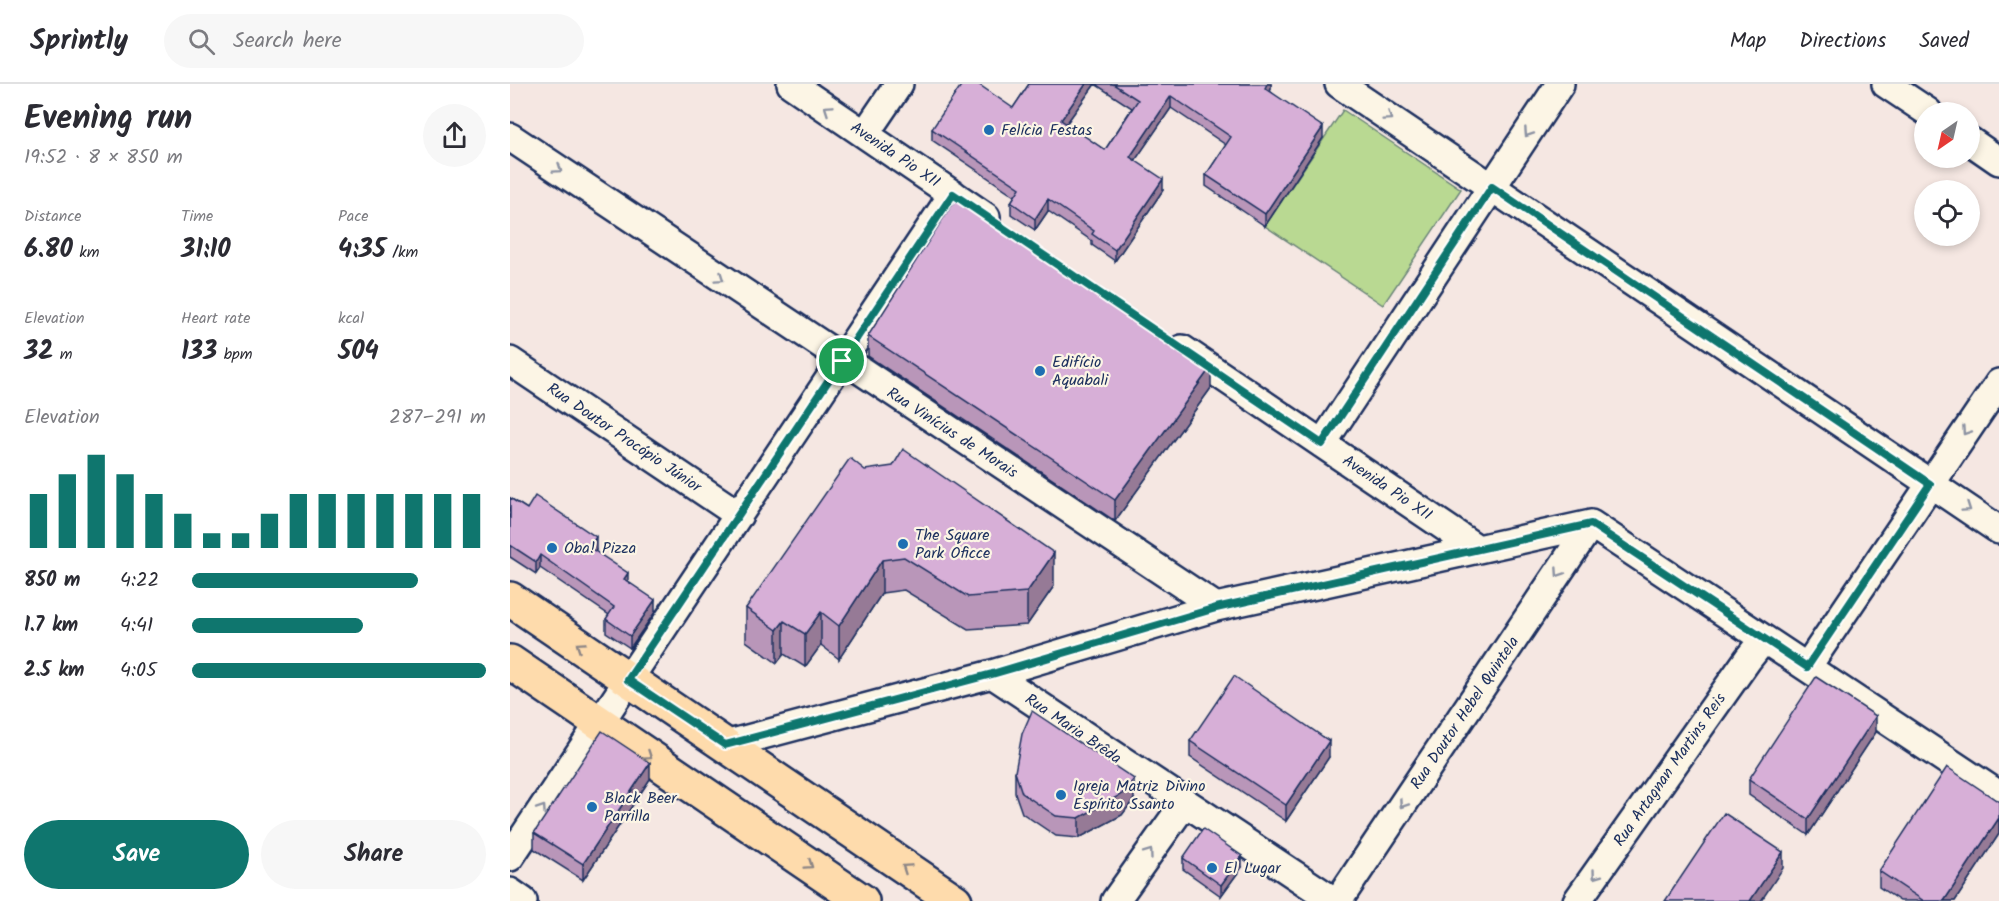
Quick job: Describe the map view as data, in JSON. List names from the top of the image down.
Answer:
{
  "streets": {
    "street": [
      "Avenida Pio XII",
      "Rua Vinícius de Morais",
      "Rua Doutor Procópio Júnior",
      "Rua Doutor Hebel Quintela",
      "Rua Maria Brêda",
      "Rua Artagnan Martins Reis"
    ]
  },
  "crossings": [
    ["Rua Doutor Hebel Quintela", "Rua Maria Brêda"]
  ],
  "one_way": ["Rua Vinícius de Morais", "Rua Doutor Hebel Quintela", "Rua Artagnan Martins Reis"],
  "places": [
    "Felícia Festas",
    "Edifício Aquabali",
    "The Square Park Oficce",
    "Oba! Pizza",
    "Igreja Matriz Divino Espírito Ssanto",
    "Black Beer Parrilla",
    "El Lugar"
  ],
  "north": "bottom left",
  "page": {
    "header": "Sprintly",
    "search": "Search here",
    "nav": ["Map", "Directions", "Saved"],
    "heading": ["Evening run", "19:52 · 8 × 850 m"],
    "stats": [
      ["Distance", "6.80 km"],
      ["Time", "31:10"],
      ["Pace", "4:35 /km"],
      ["Elevation", "32 m"],
      ["Heart rate", "133 bpm"],
      ["kcal", "504"]
    ],
    "chart": ["Elevation", "287–291 m"],
    "list": [
      {
        "name": "850 m",
        "note": "4:22"
      },
      {
        "name": "1.7 km",
        "note": "4:41"
      },
      {
        "name": "2.5 km",
        "note": "4:05"
      }
    ],
    "buttons": ["Save", "Share"]
  }
}
